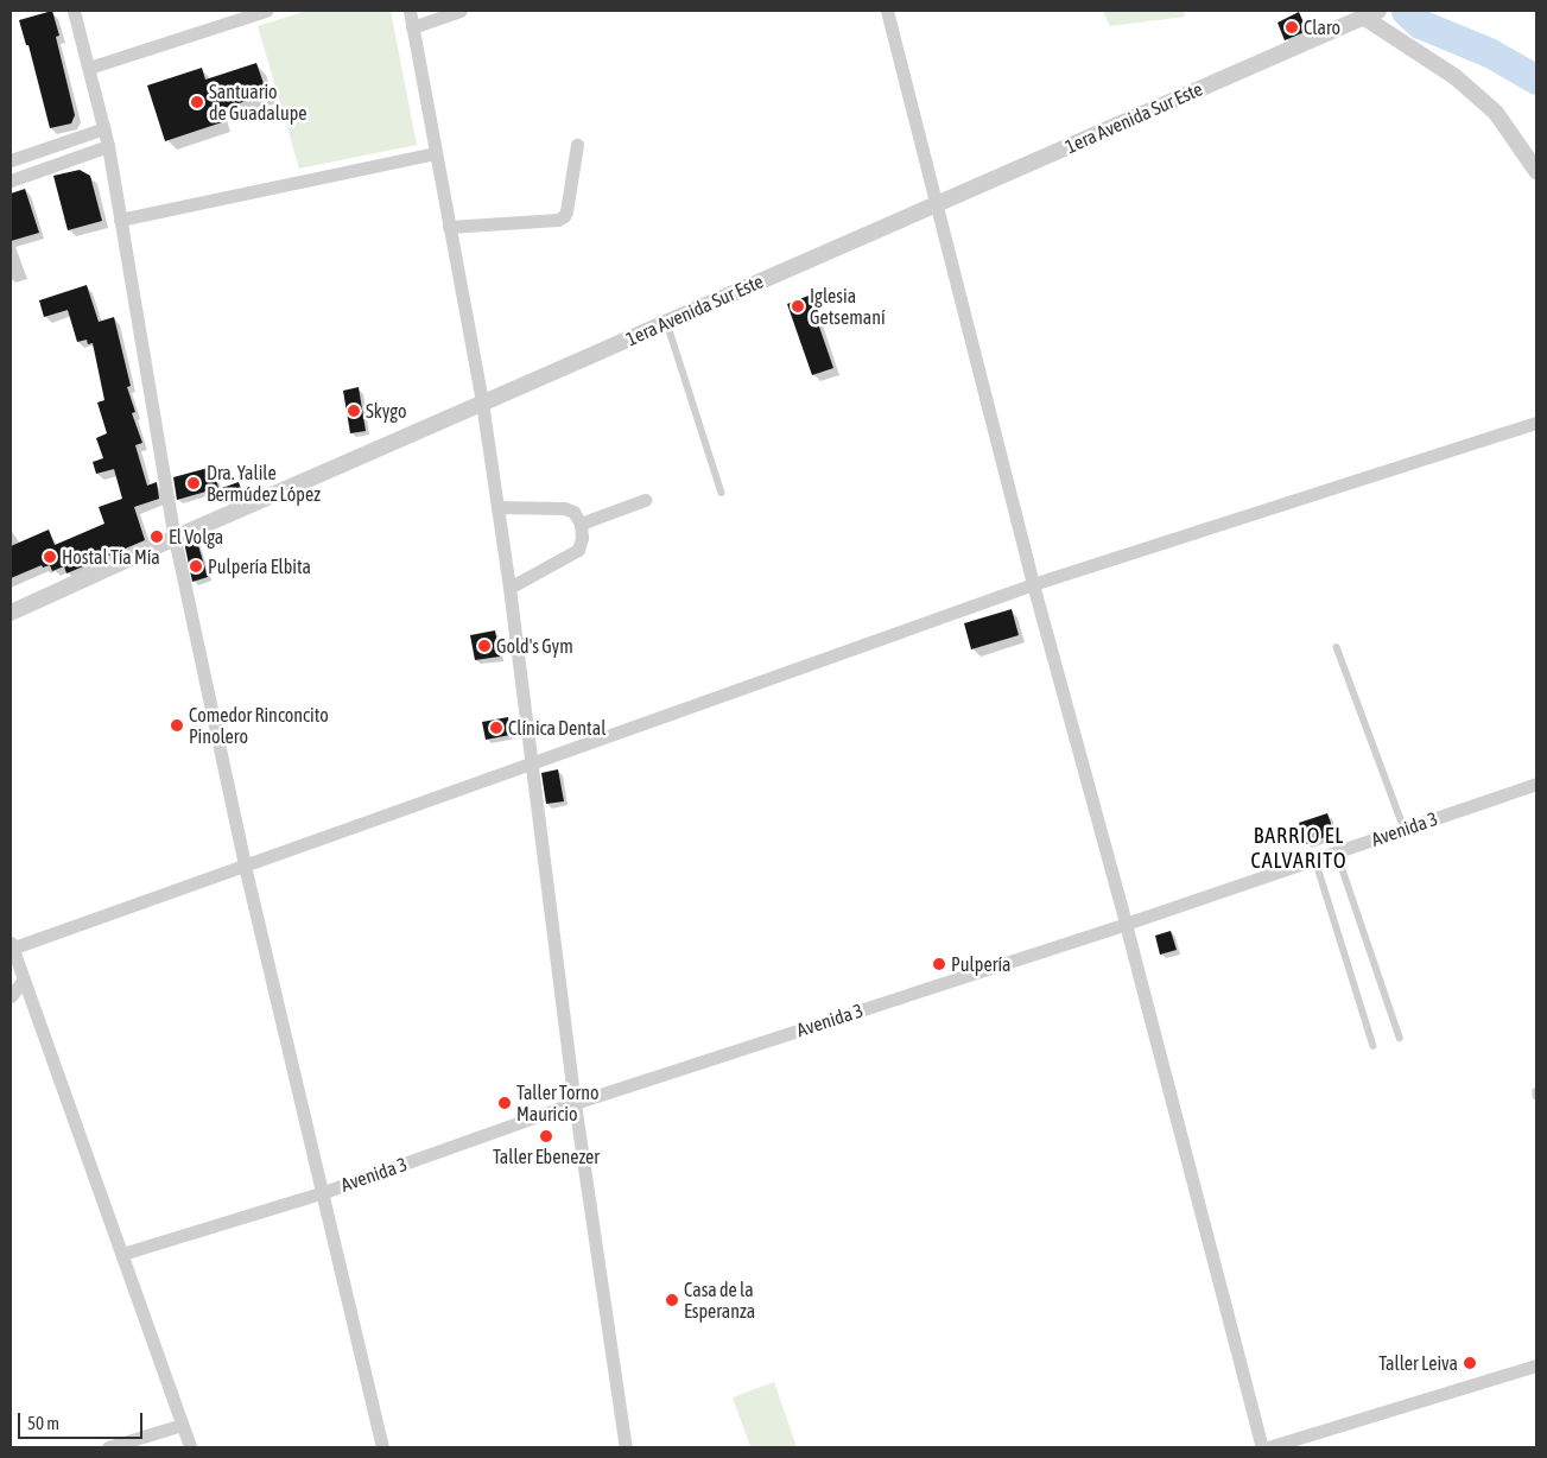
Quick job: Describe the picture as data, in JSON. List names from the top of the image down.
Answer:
{
  "streets": {
    "street": ["1era Avenida Sur Este", "Avenida 3"]
  },
  "districts": ["BARRIO EL CALVARITO"],
  "places": [
    "Claro",
    "Santuario de Guadalupe",
    "Iglesia Getsemaní",
    "Skygo",
    "Dra. Yalile Bermúdez López",
    "El Volga",
    "Hostal Tía Mía",
    "Pulpería Elbita",
    "Gold's Gym",
    "Comedor Rinconcito Pinolero",
    "Clínica Dental",
    "Pulpería",
    "Taller Torno Mauricio",
    "Taller Ebenezer",
    "Casa de la Esperanza",
    "Taller Leiva"
  ],
  "scale_bar": "50 m"
}
